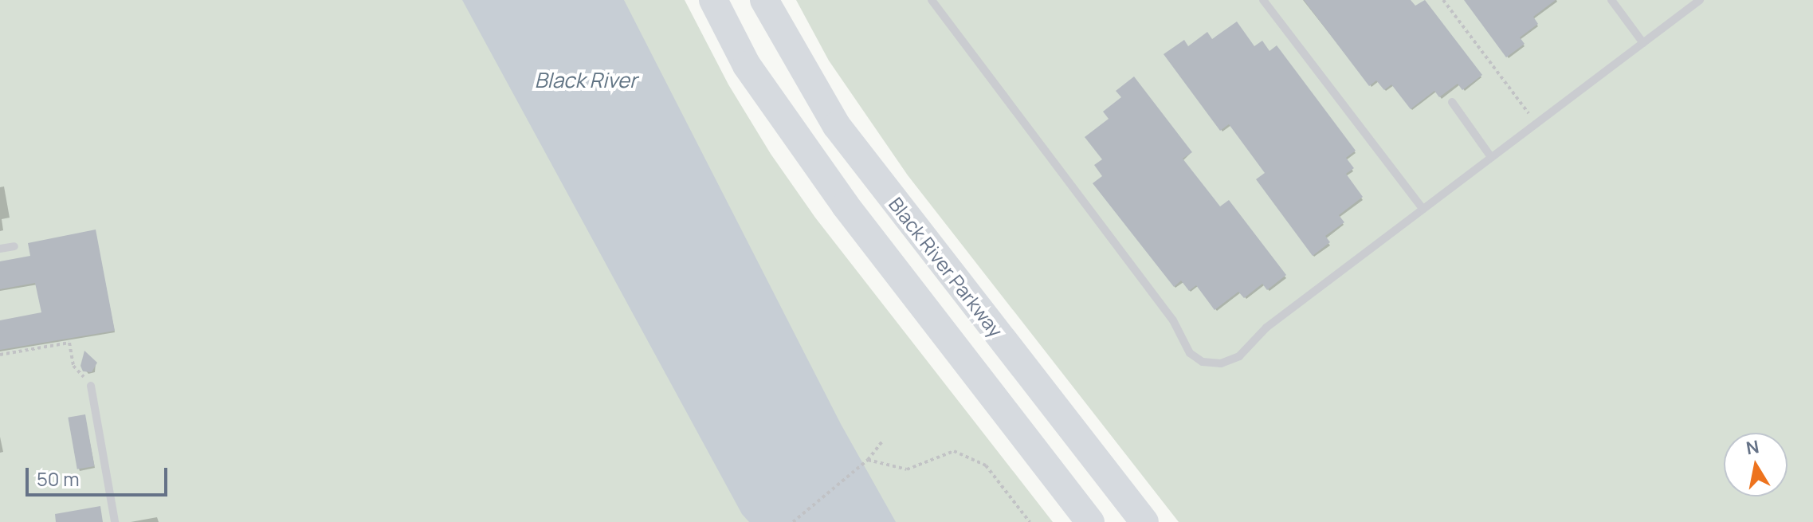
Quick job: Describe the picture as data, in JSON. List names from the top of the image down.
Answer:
{
  "streets": {
    "highway": ["Black River Parkway"]
  },
  "water": ["Black River"],
  "scale_bar": "50 m",
  "north": "top"
}
